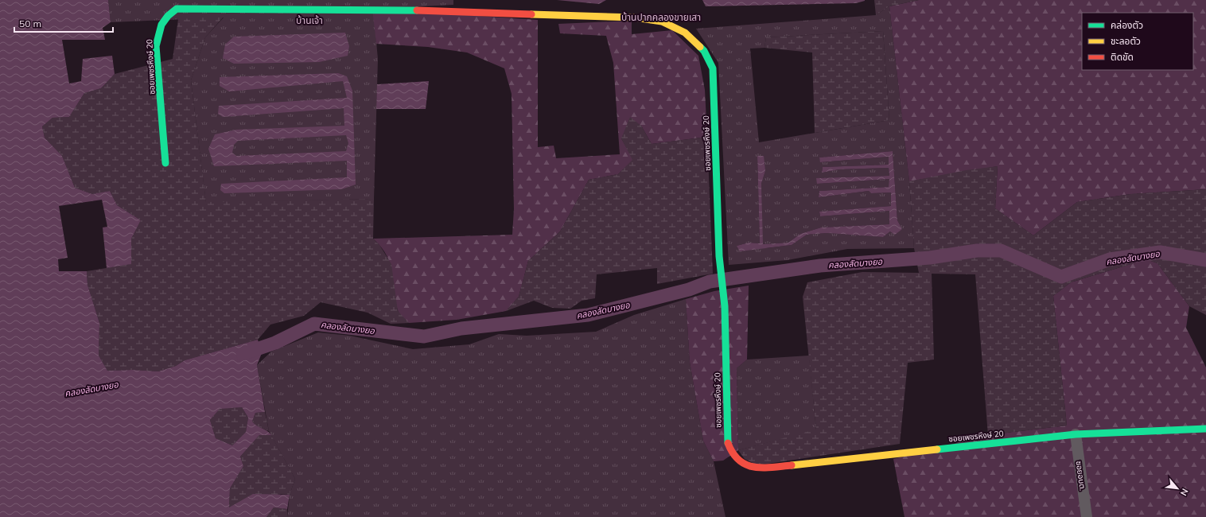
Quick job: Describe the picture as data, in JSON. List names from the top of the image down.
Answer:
{
  "streets": {
    "street": ["ซอยเพชรหึงษ์ 20", "ซอยอบต."]
  },
  "crossings": [
    ["ซอยเพชรหึงษ์ 20", "ซอยอบต."]
  ],
  "districts": ["บ้านปากคลองขายเสา", "บ้านเจ้า"],
  "water": ["คลองลัดบางยอ"],
  "legend": ["คล่องตัว", "ชะลอตัว", "ติดขัด"],
  "scale_bar": "50 m",
  "north": "bottom right"
}
